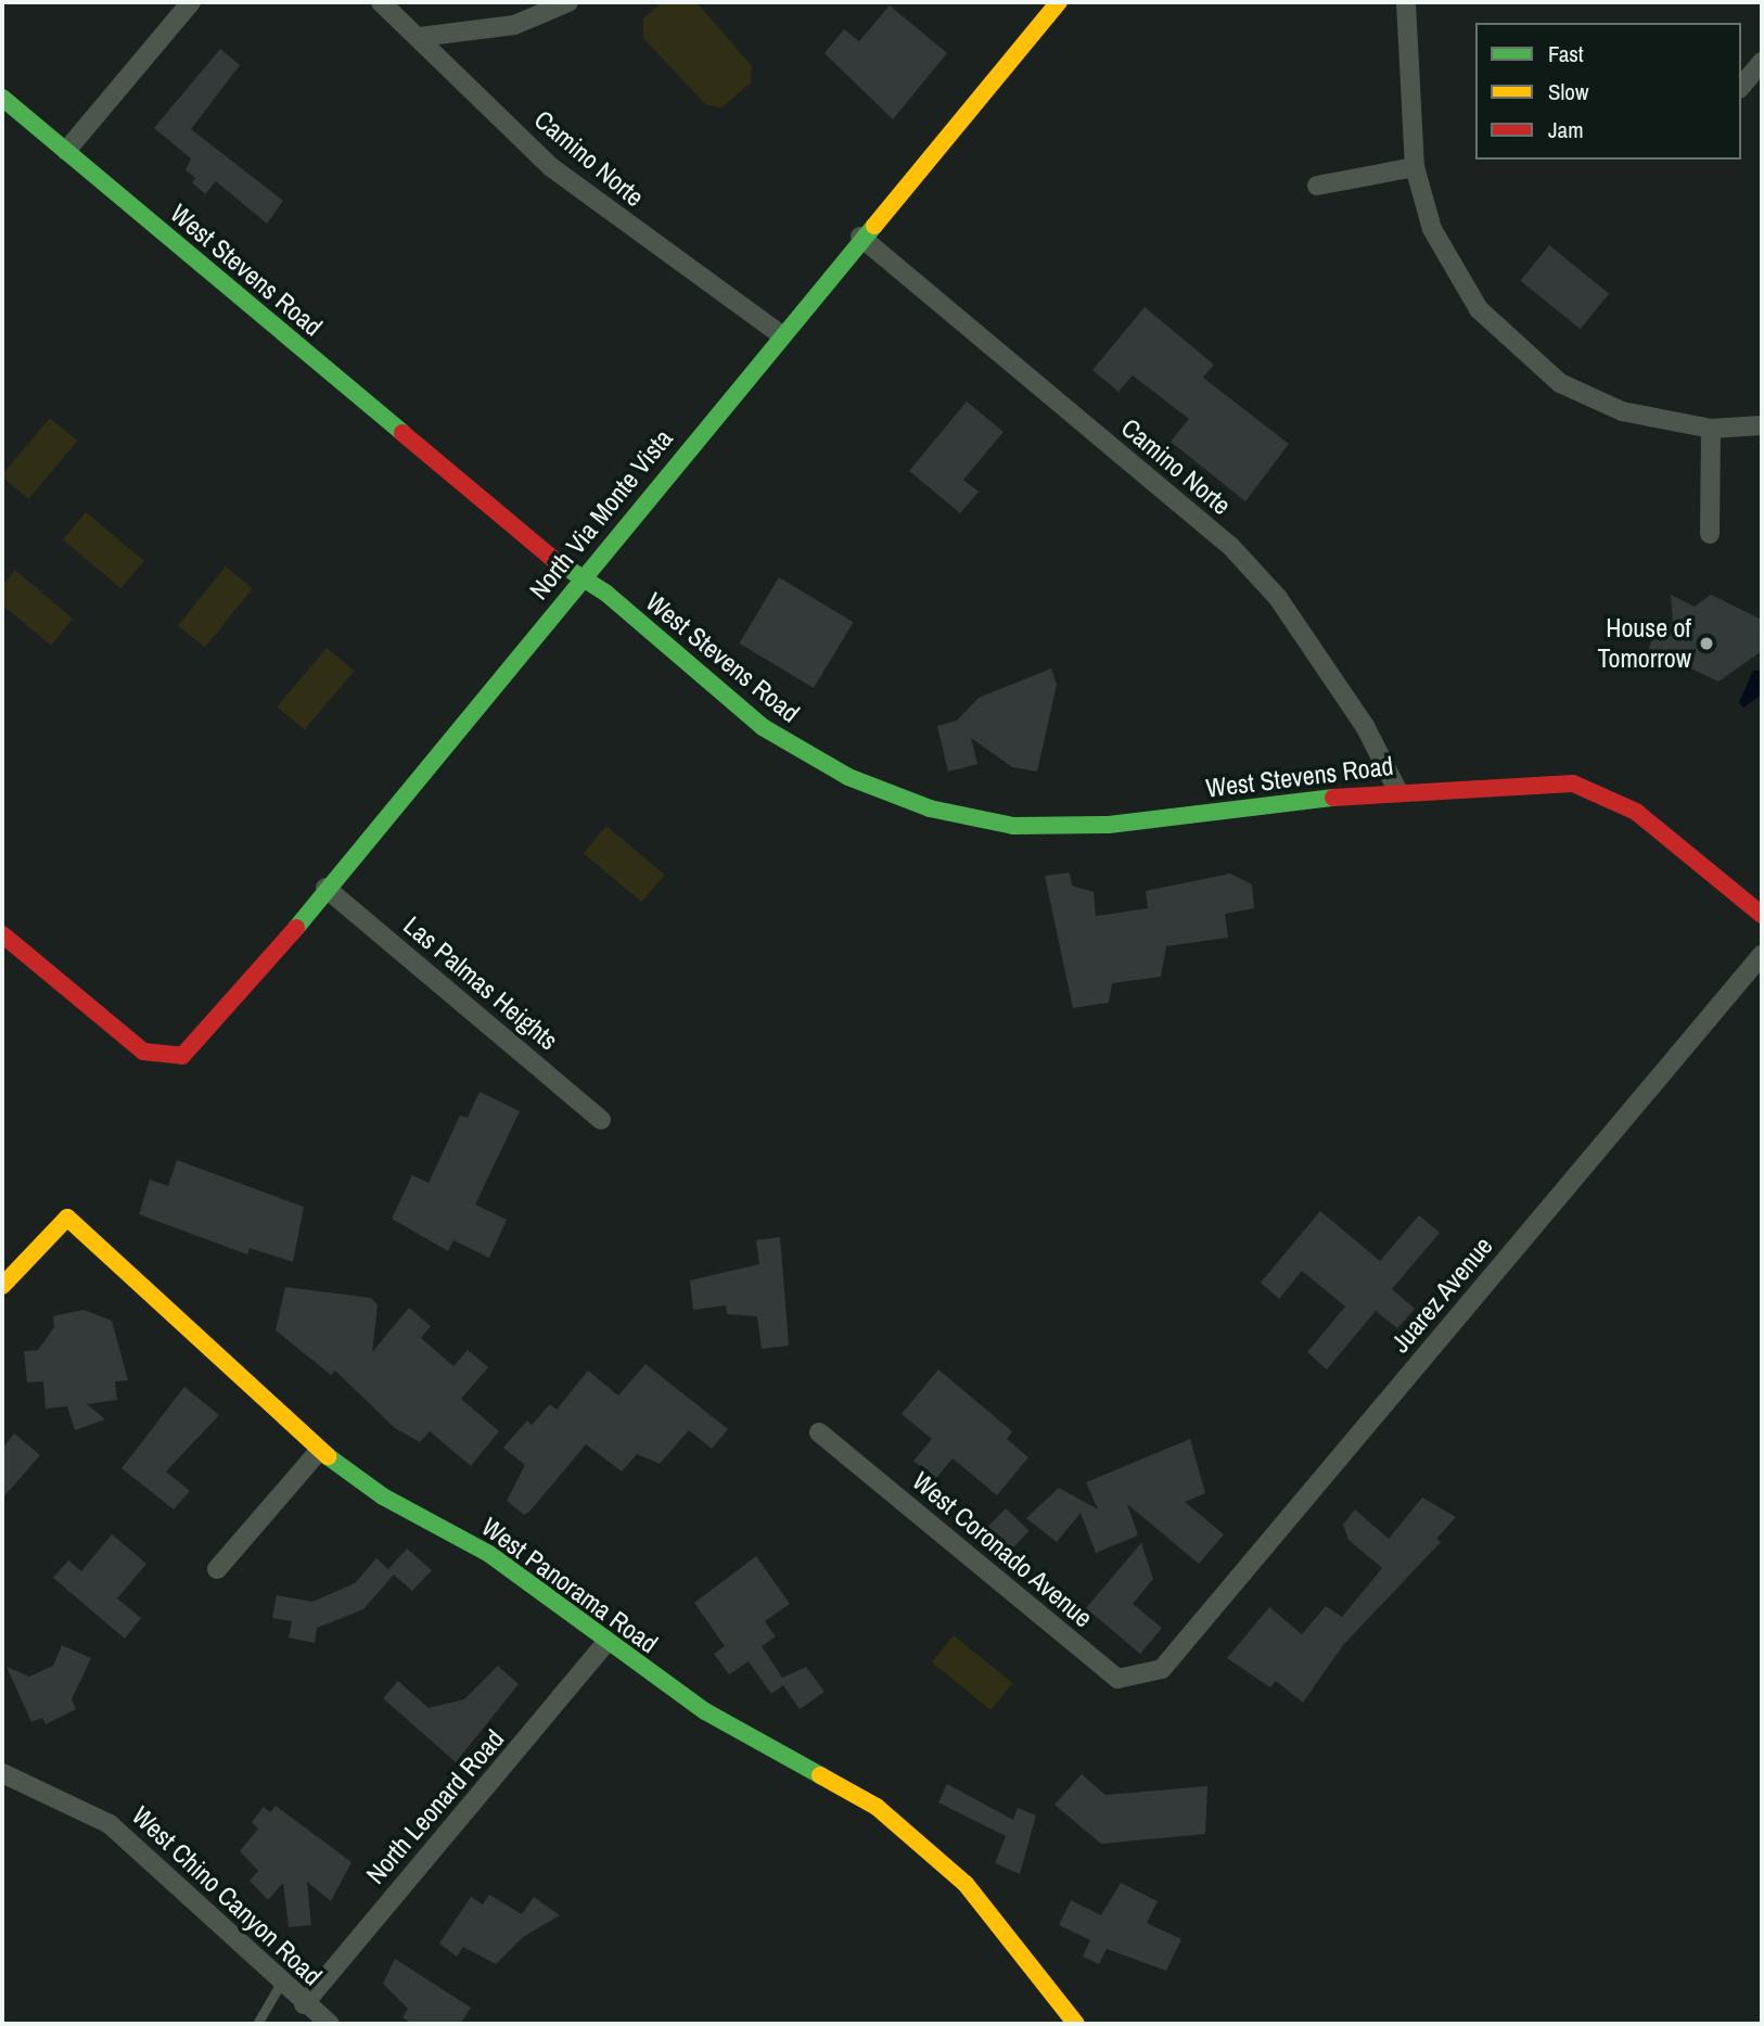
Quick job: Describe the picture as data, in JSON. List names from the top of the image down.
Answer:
{
  "streets": {
    "street": [
      "Camino Norte",
      "West Stevens Road",
      "North Via Monte Vista",
      "Las Palmas Heights",
      "Juarez Avenue",
      "West Coronado Avenue",
      "West Panorama Road",
      "North Leonard Road",
      "West Chino Canyon Road"
    ]
  },
  "crossings": [
    ["Camino Norte", "West Stevens Road"],
    ["Camino Norte", "North Via Monte Vista"],
    ["West Stevens Road", "North Via Monte Vista"],
    ["North Via Monte Vista", "Las Palmas Heights"],
    ["Juarez Avenue", "West Coronado Avenue"],
    ["West Panorama Road", "North Leonard Road"],
    ["North Leonard Road", "West Chino Canyon Road"]
  ],
  "places": ["House of Tomorrow"],
  "legend": ["Fast", "Slow", "Jam"]
}
